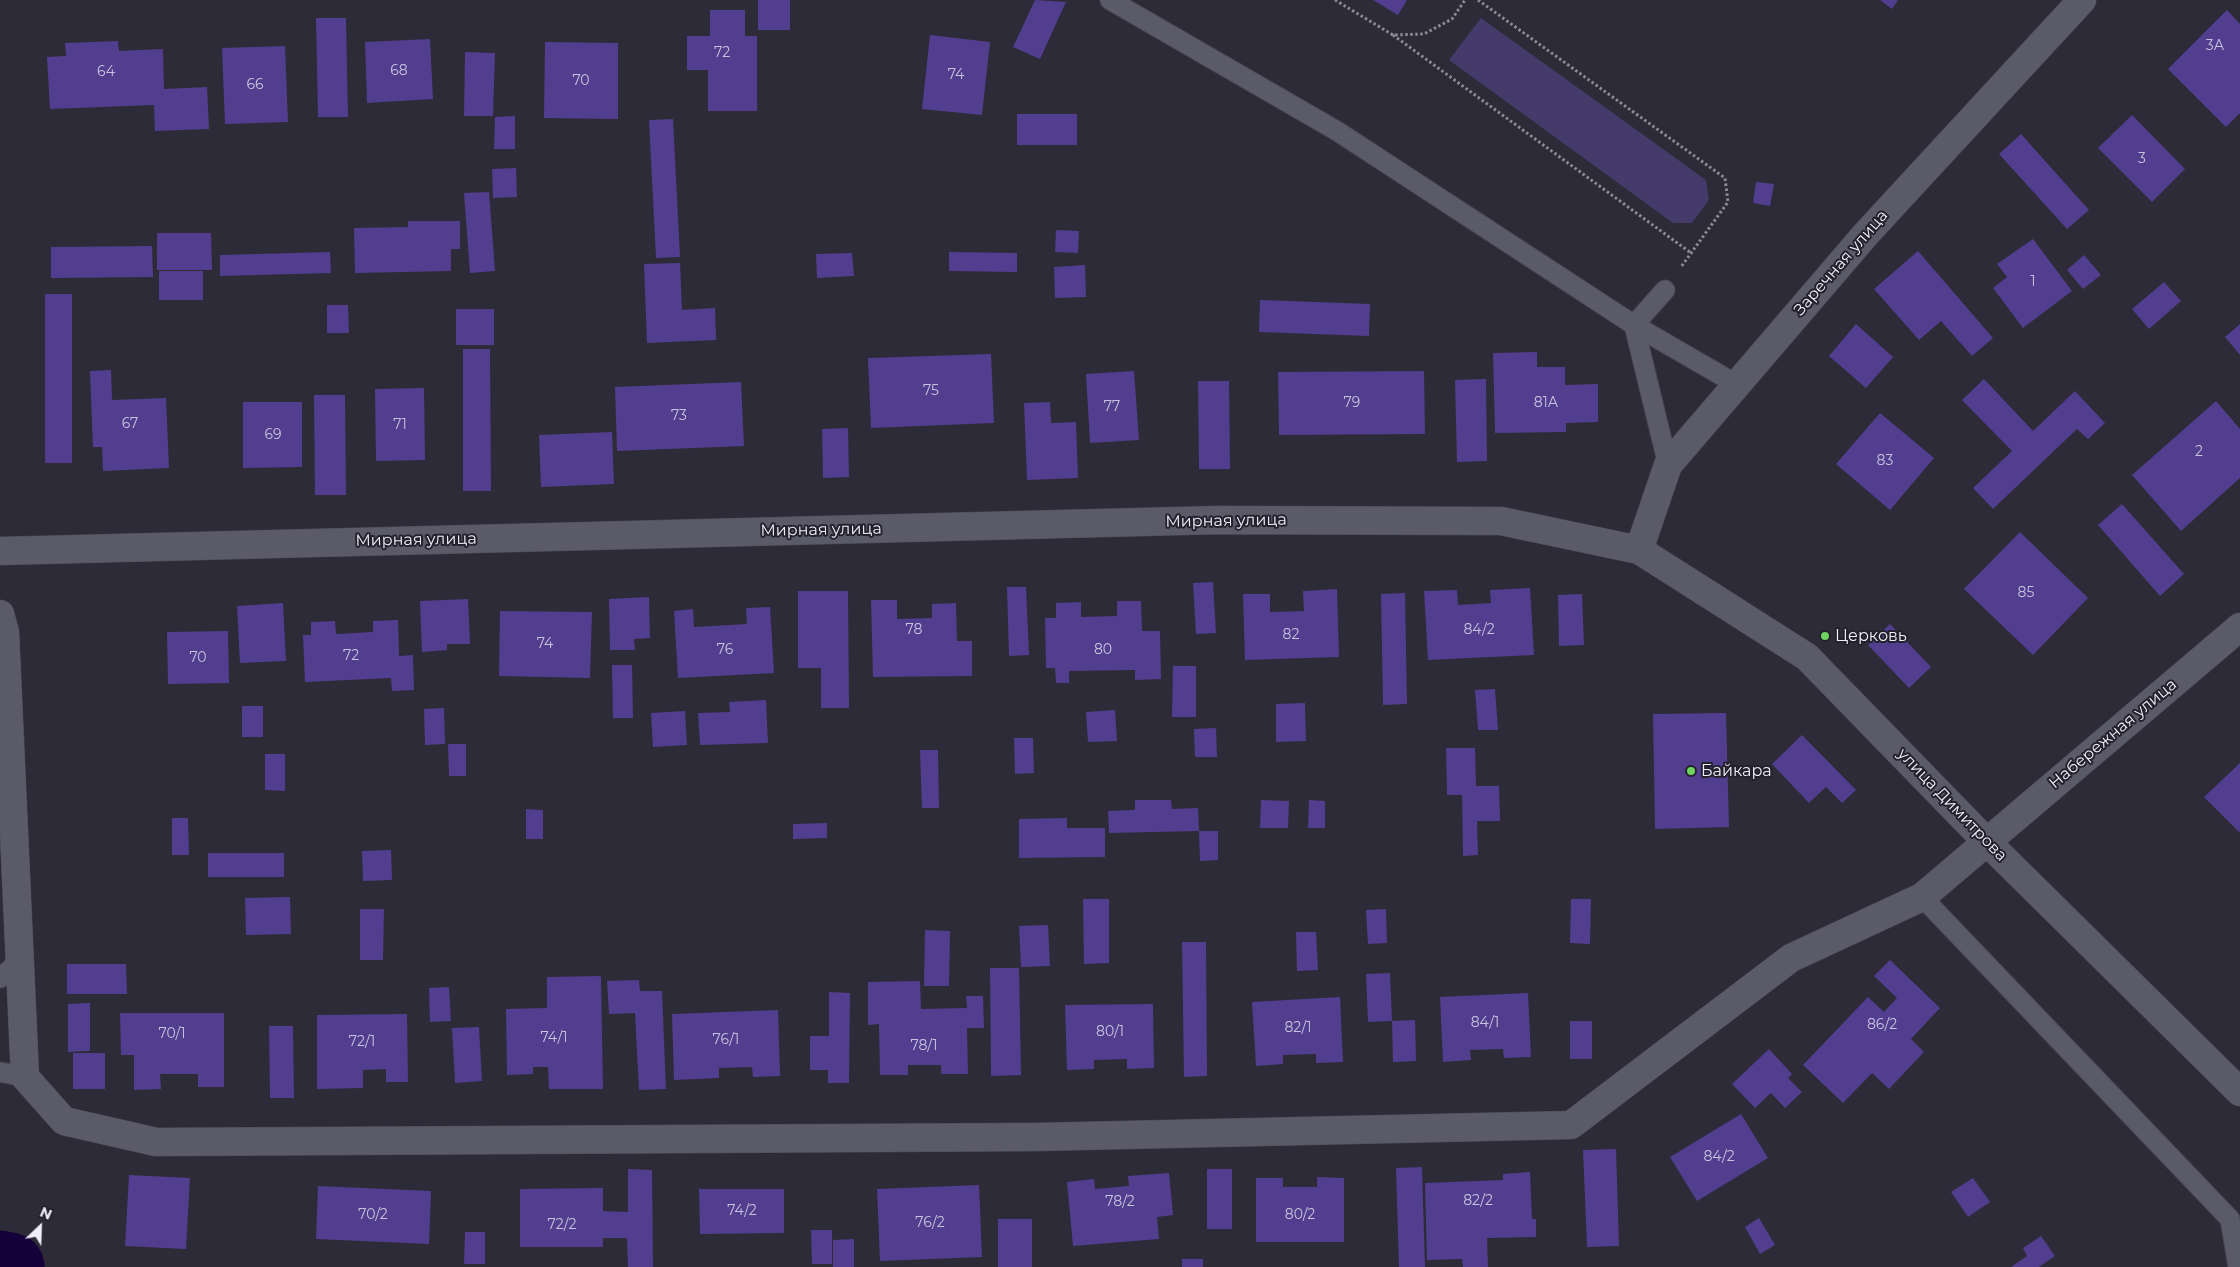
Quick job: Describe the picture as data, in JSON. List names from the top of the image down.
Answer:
{
  "streets": {
    "street": [
      "Заречная улица",
      "Мирная улица",
      "Набережная улица",
      "улица Димитрова"
    ]
  },
  "crossings": [
    ["Заречная улица", "Мирная улица"],
    ["Заречная улица", "улица Димитрова"],
    ["Мирная улица", "улица Димитрова"],
    ["Набережная улица", "улица Димитрова"]
  ],
  "places": ["Церковь", "Байкара"],
  "house_numbers": [
    "3А",
    "72",
    "68",
    "64",
    "74",
    "70",
    "66",
    "3",
    "1",
    "75",
    "79",
    "81А",
    "77",
    "73",
    "67",
    "71",
    "69",
    "2",
    "83",
    "85",
    "78",
    "84/2",
    "82",
    "74",
    "76",
    "80",
    "72",
    "70",
    "84/1",
    "86/2",
    "82/1",
    "80/1",
    "70/1",
    "74/1",
    "76/1",
    "72/1",
    "78/1",
    "84/2",
    "82/2",
    "78/2",
    "74/2",
    "70/2",
    "80/2",
    "76/2",
    "72/2"
  ],
  "north": "top right"
}
